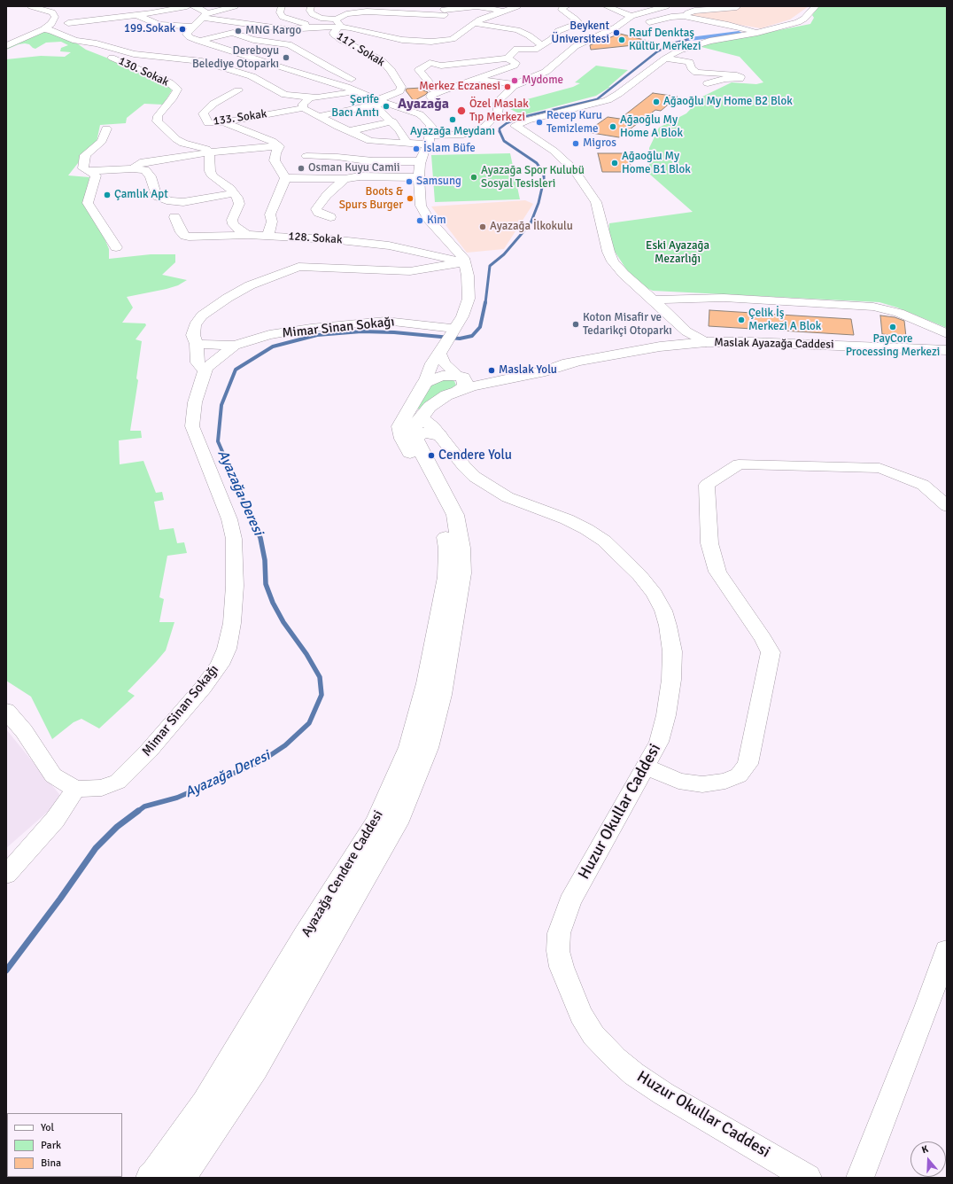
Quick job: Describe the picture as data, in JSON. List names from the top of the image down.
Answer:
{
  "streets": {
    "main road": ["Maslak Ayazağa Caddesi", "Ayazağa Cendere Caddesi"],
    "street": [
      "117. Sokak",
      "130. Sokak",
      "133. Sokak",
      "128. Sokak",
      "Mimar Sinan Sokağı",
      "Huzur Okullar Caddesi"
    ]
  },
  "crossings": [
    ["Maslak Ayazağa Caddesi", "Ayazağa Cendere Caddesi"],
    ["Huzur Okullar Caddesi", "Ayazağa Cendere Caddesi"]
  ],
  "districts": ["Ayazağa"],
  "water": ["Ayazağa Deresi"],
  "parks": ["Eski Ayazağa Mezarlığı"],
  "places": [
    "199.Sokak",
    "MNG Kargo",
    "Beykent Üniversitesi",
    "Rauf Denktaş Kültür Merkezi",
    "Dereboyu Belediye Otoparkı",
    "Mydome",
    "Merkez Eczanesi",
    "Ağaoğlu My Home B2 Blok",
    "Şerife Bacı Anıtı",
    "Özel Maslak Tıp Merkezi",
    "Ayazağa Meydanı",
    "Recep Kuru Temizleme",
    "Ağaoğlu My Home A Blok",
    "Migros",
    "İslam Büfe",
    "Ağaoğlu My Home B1 Blok",
    "Osman Kuyu Camii",
    "Ayazağa Spor Kulubü Sosyal Tesisleri",
    "Samsung",
    "Çamlık Apt",
    "Boots & Spurs Burger",
    "Kim",
    "Ayazağa İlkokulu",
    "Çelik İş Merkezi A Blok",
    "Koton Misafir ve Tedarikçi Otoparkı",
    "PayCore Processing Merkezi",
    "Maslak Yolu",
    "Cendere Yolu"
  ],
  "legend": ["Yol", "Park", "Bina"],
  "north": "top"
}
